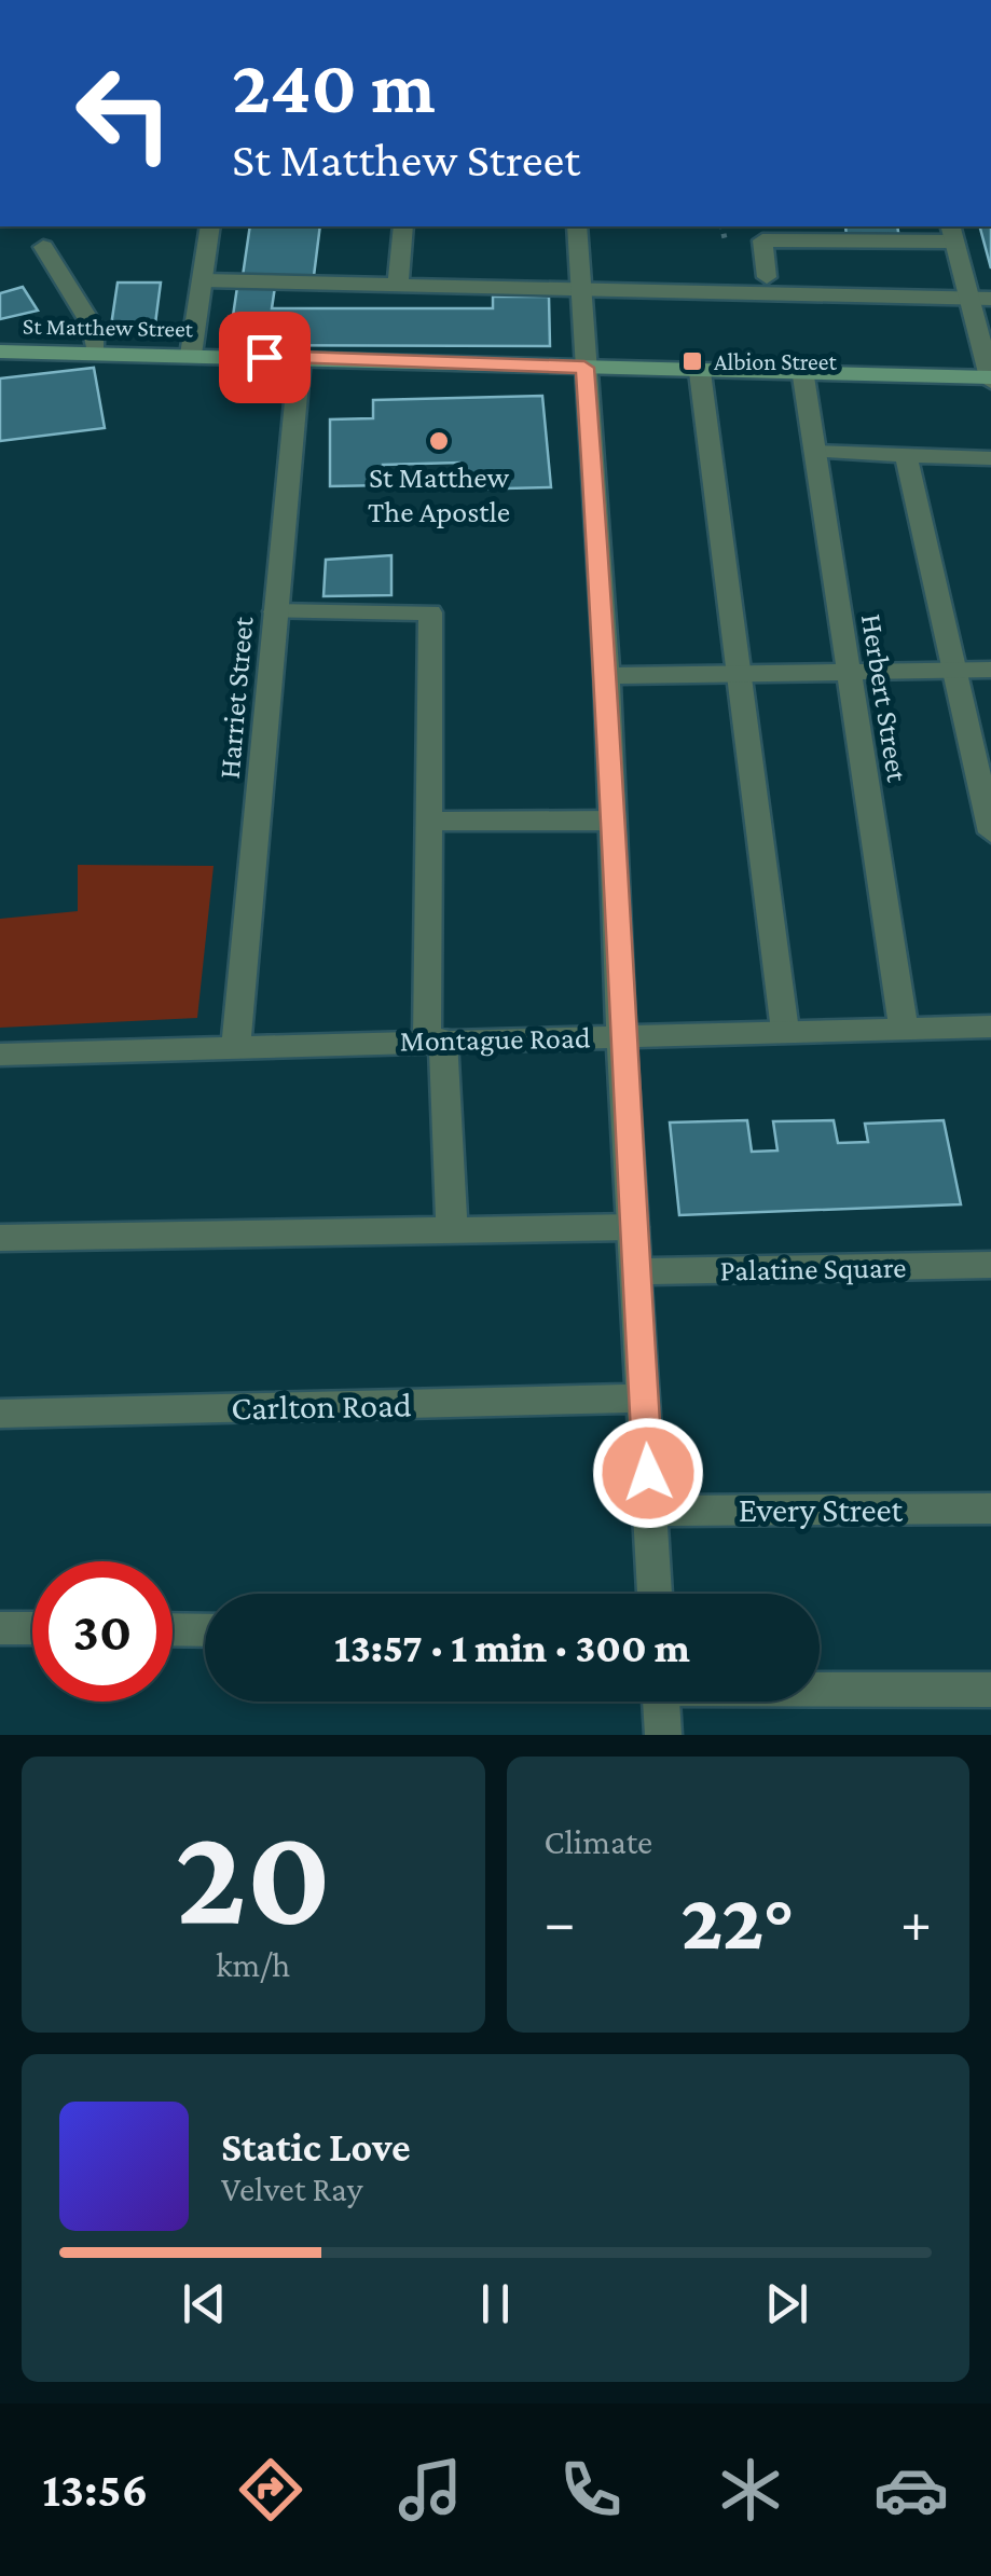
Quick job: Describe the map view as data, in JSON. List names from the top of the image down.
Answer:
{
  "streets": {
    "main road": ["St Matthew Street"],
    "street": [
      "Harriet Street",
      "Herbert Street",
      "Montague Road",
      "Palatine Square",
      "Carlton Road",
      "Every Street"
    ]
  },
  "crossings": [
    ["St Matthew Street", "Harriet Street"],
    ["St Matthew Street", "Herbert Street"],
    ["Harriet Street", "Montague Road"],
    ["Herbert Street", "Montague Road"]
  ],
  "places": {
    "transit": ["Albion Street"],
    "other": ["St Matthew The Apostle"]
  },
  "page": {
    "turn": ["240 m", "St Matthew Street"],
    "limit": "30",
    "trip": "13:57 · 1 min · 300 m",
    "tile": [
      ["20", "km/h"],
      "Climate"
    ],
    "heat": ["−", "22°", "+"],
    "song": ["Static Love", "Velvet Ray"],
    "tabs": "13:56"
  }
}
